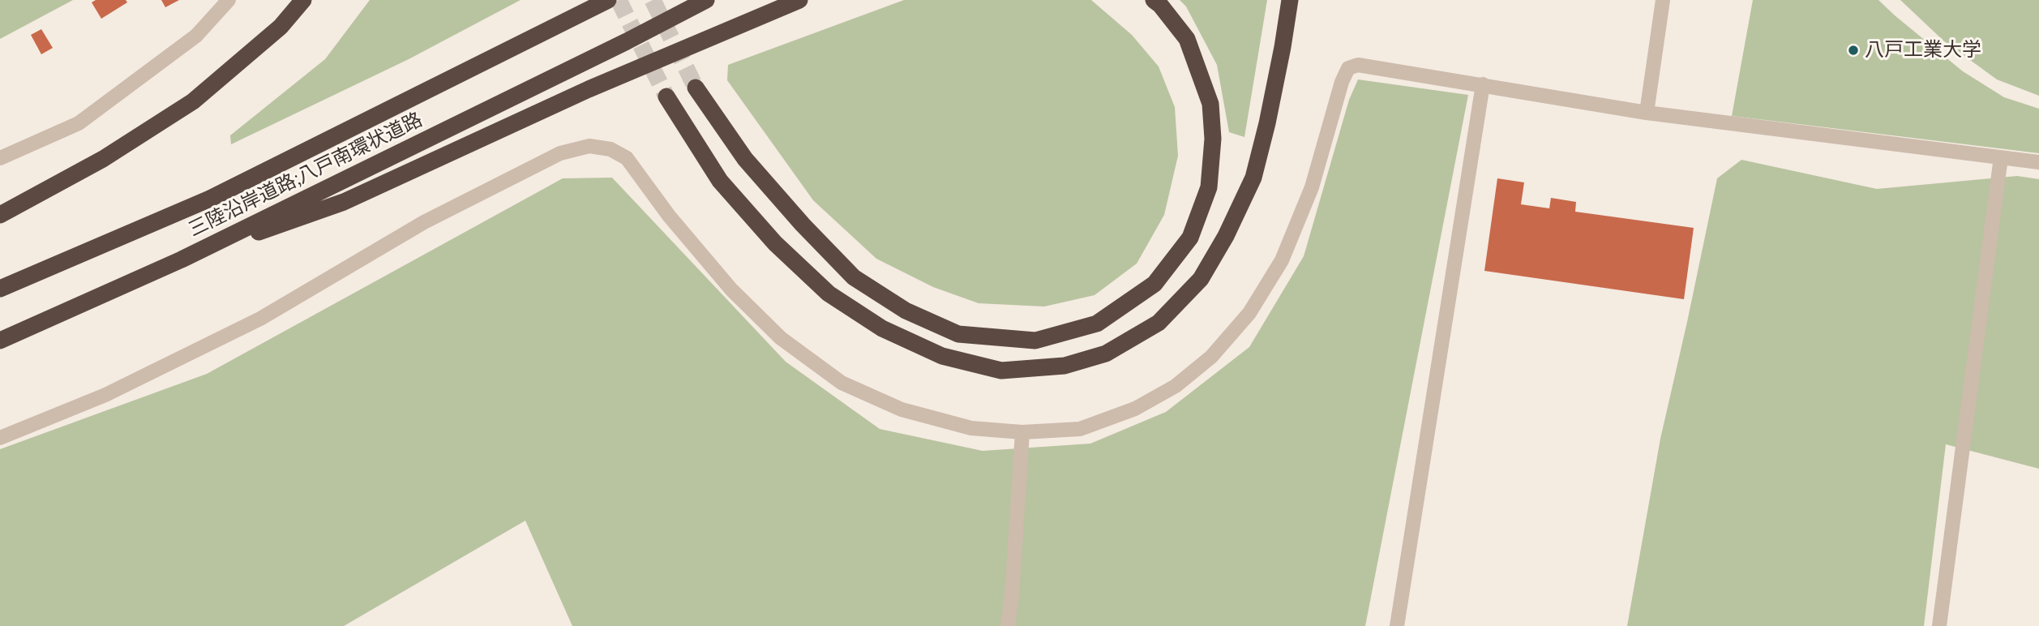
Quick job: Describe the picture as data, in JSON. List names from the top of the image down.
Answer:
{
  "streets": {
    "highway": ["三陸沿岸道路;八戸南環状道路"]
  },
  "places": ["八戸工業大学"]
}
